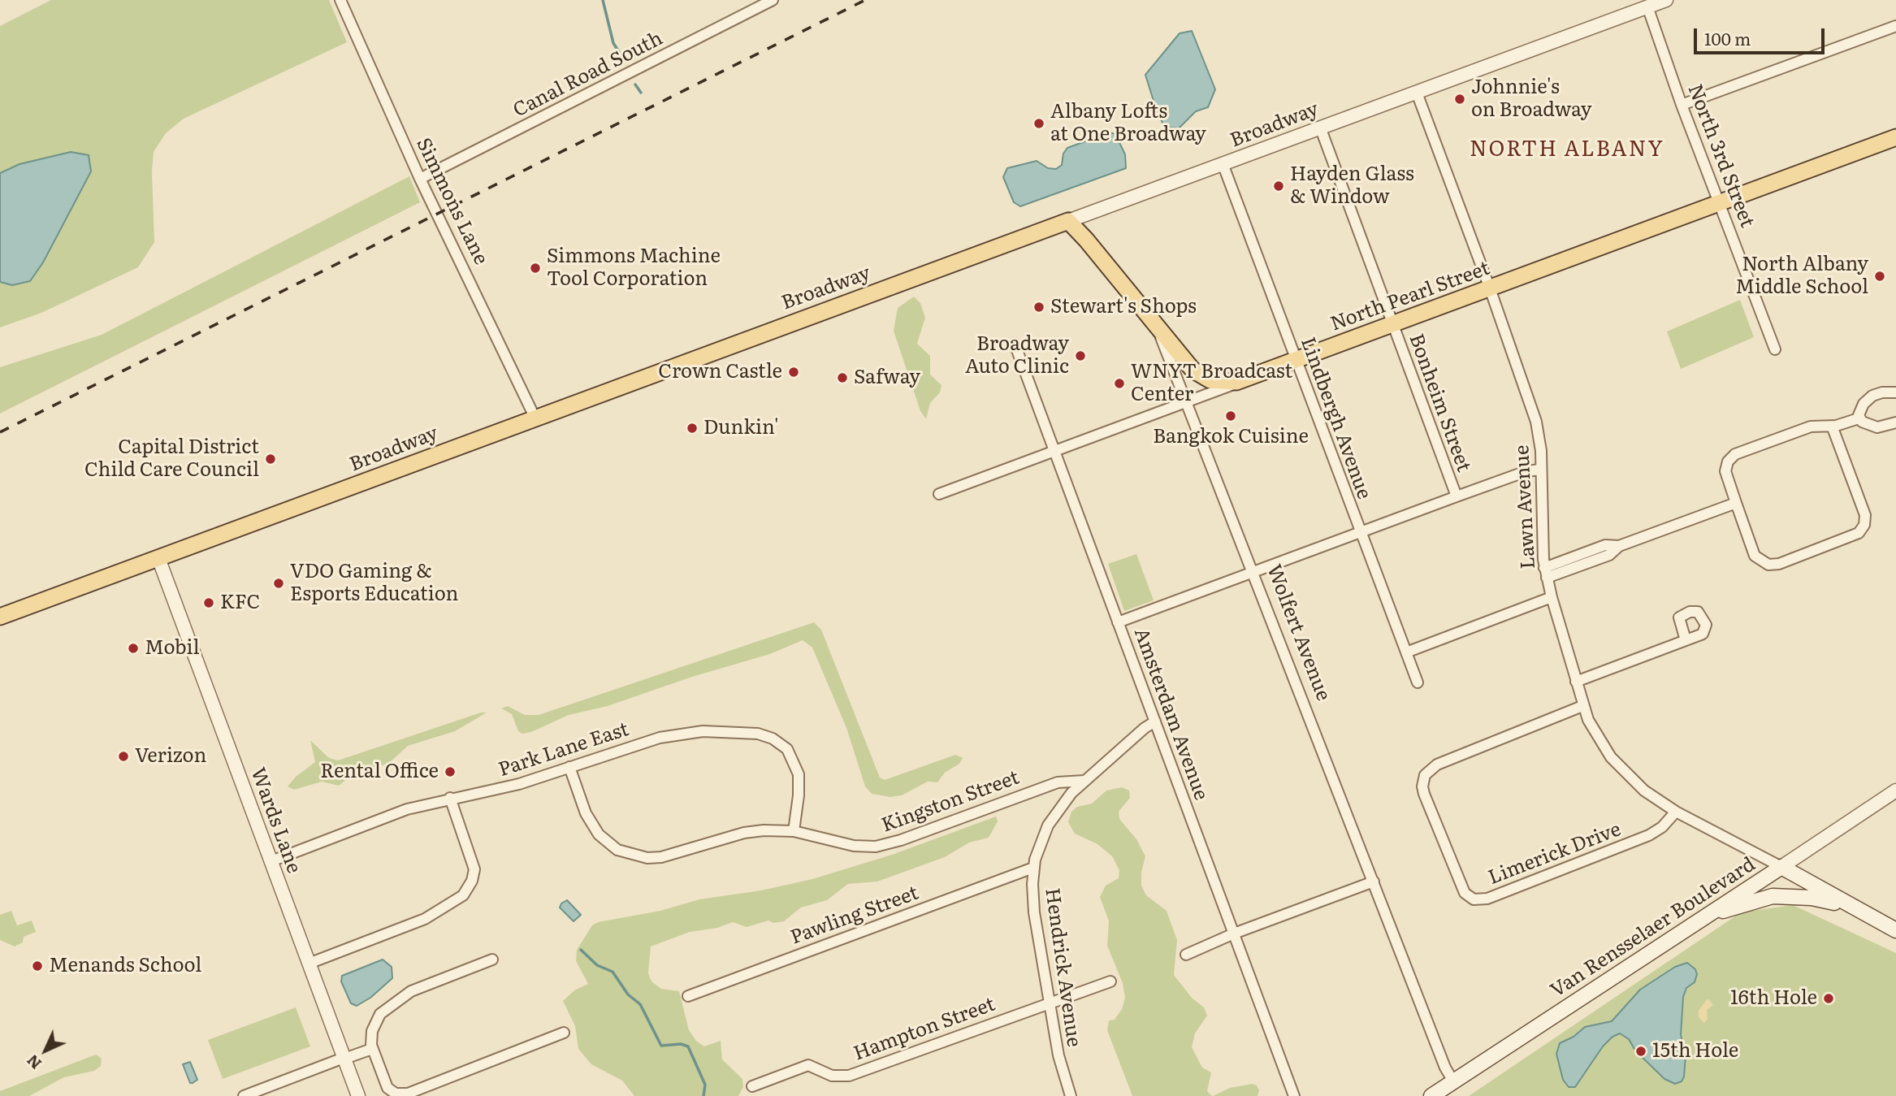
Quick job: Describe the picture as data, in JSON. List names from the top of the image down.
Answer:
{
  "streets": {
    "main road": [
      "Broadway",
      "North Pearl Street",
      "Wolfert Avenue",
      "Van Rensselaer Boulevard"
    ],
    "street": [
      "Canal Road South",
      "North 3rd Street",
      "Simmons Lane",
      "Bonheim Street",
      "Lindbergh Avenue",
      "Lawn Avenue",
      "Amsterdam Avenue",
      "Park Lane East",
      "Kingston Street",
      "Wards Lane",
      "Limerick Drive",
      "Pawling Street",
      "Hendrick Avenue",
      "Hampton Street"
    ]
  },
  "crossings": [
    ["Canal Road South", "Simmons Lane"],
    ["Broadway", "North 3rd Street"],
    ["Broadway", "Simmons Lane"],
    ["Broadway", "Bonheim Street"],
    ["Broadway", "Lindbergh Avenue"],
    ["Broadway", "Lawn Avenue"],
    ["Broadway", "Wolfert Avenue"],
    ["Broadway", "Wards Lane"],
    ["North 3rd Street", "North Pearl Street"],
    ["North Pearl Street", "Bonheim Street"],
    ["North Pearl Street", "Lindbergh Avenue"],
    ["North Pearl Street", "Lawn Avenue"],
    ["North Pearl Street", "Wolfert Avenue"],
    ["North Pearl Street", "Amsterdam Avenue"],
    ["Lawn Avenue", "Limerick Drive"],
    ["Lawn Avenue", "Van Rensselaer Boulevard"],
    ["Wolfert Avenue", "Van Rensselaer Boulevard"],
    ["Amsterdam Avenue", "Hendrick Avenue"],
    ["Park Lane East", "Kingston Street"],
    ["Park Lane East", "Wards Lane"],
    ["Kingston Street", "Hendrick Avenue"],
    ["Pawling Street", "Hendrick Avenue"],
    ["Hendrick Avenue", "Hampton Street"]
  ],
  "districts": ["NORTH ALBANY"],
  "places": [
    "Johnnie's on Broadway",
    "Albany Lofts at One Broadway",
    "Hayden Glass & Window",
    "Simmons Machine Tool Corporation",
    "North Albany Middle School",
    "Stewart's Shops",
    "Broadway Auto Clinic",
    "Crown Castle",
    "Safway",
    "WNYT Broadcast Center",
    "Bangkok Cuisine",
    "Dunkin'",
    "Capital District Child Care Council",
    "VDO Gaming & Esports Education",
    "KFC",
    "Mobil",
    "Verizon",
    "Rental Office",
    "Menands School",
    "16th Hole",
    "15th Hole"
  ],
  "scale_bar": "100 m",
  "north": "bottom left"
}
